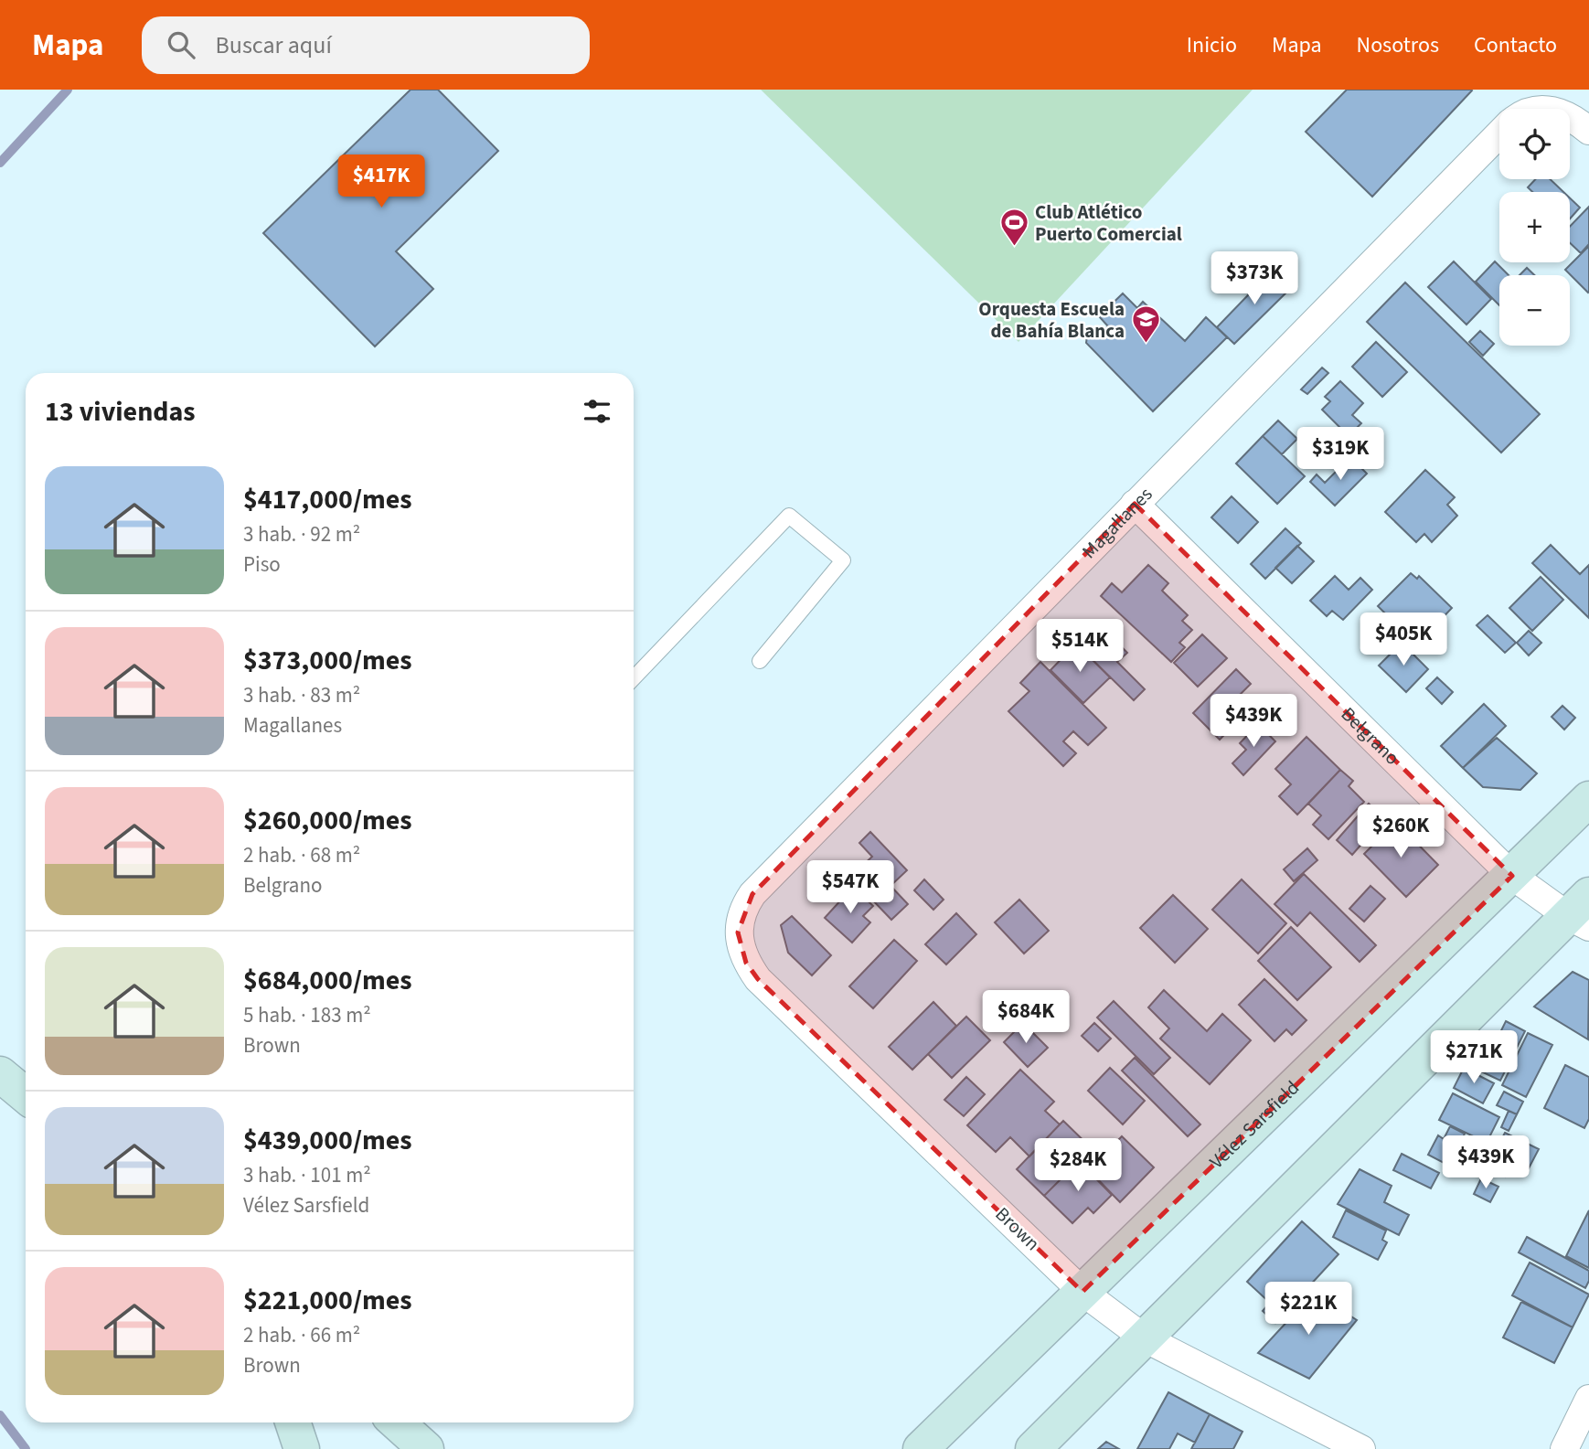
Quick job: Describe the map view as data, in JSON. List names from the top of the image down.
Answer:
{
  "streets": {
    "street": [
      "Magallanes",
      "Belgrano",
      "Vélez Sarsfield",
      "Brown"
    ]
  },
  "crossings": [
    ["Magallanes", "Belgrano"],
    ["Magallanes", "Brown"],
    ["Belgrano", "Vélez Sarsfield"],
    ["Vélez Sarsfield", "Brown"]
  ],
  "places": {
    "sports": ["Club Atlético Puerto Comercial"],
    "school or university": ["Orquesta Escuela de Bahía Blanca"]
  },
  "page": {
    "header": "Mapa",
    "search": "Buscar aquí",
    "nav": [
      "Inicio",
      "Mapa",
      "Nosotros",
      "Contacto"
    ],
    "map_buttons": ["+", "−"],
    "price": [
      "$417K",
      "$373K",
      "$319K",
      "$405K",
      "$514K",
      "$439K",
      "$260K",
      "$547K",
      "$684K",
      "$271K",
      "$439K",
      "$284K",
      "$221K"
    ],
    "heading": "13 viviendas",
    "list": [
      {
        "name": "$417,000/mes",
        "note": "3 hab. · 92 m² · Piso"
      },
      {
        "name": "$373,000/mes",
        "note": "3 hab. · 83 m² · Magallanes"
      },
      {
        "name": "$260,000/mes",
        "note": "2 hab. · 68 m² · Belgrano"
      },
      {
        "name": "$684,000/mes",
        "note": "5 hab. · 183 m² · Brown"
      },
      {
        "name": "$439,000/mes",
        "note": "3 hab. · 101 m² · Vélez Sarsfield"
      },
      {
        "name": "$221,000/mes",
        "note": "2 hab. · 66 m² · Brown"
      }
    ]
  }
}
